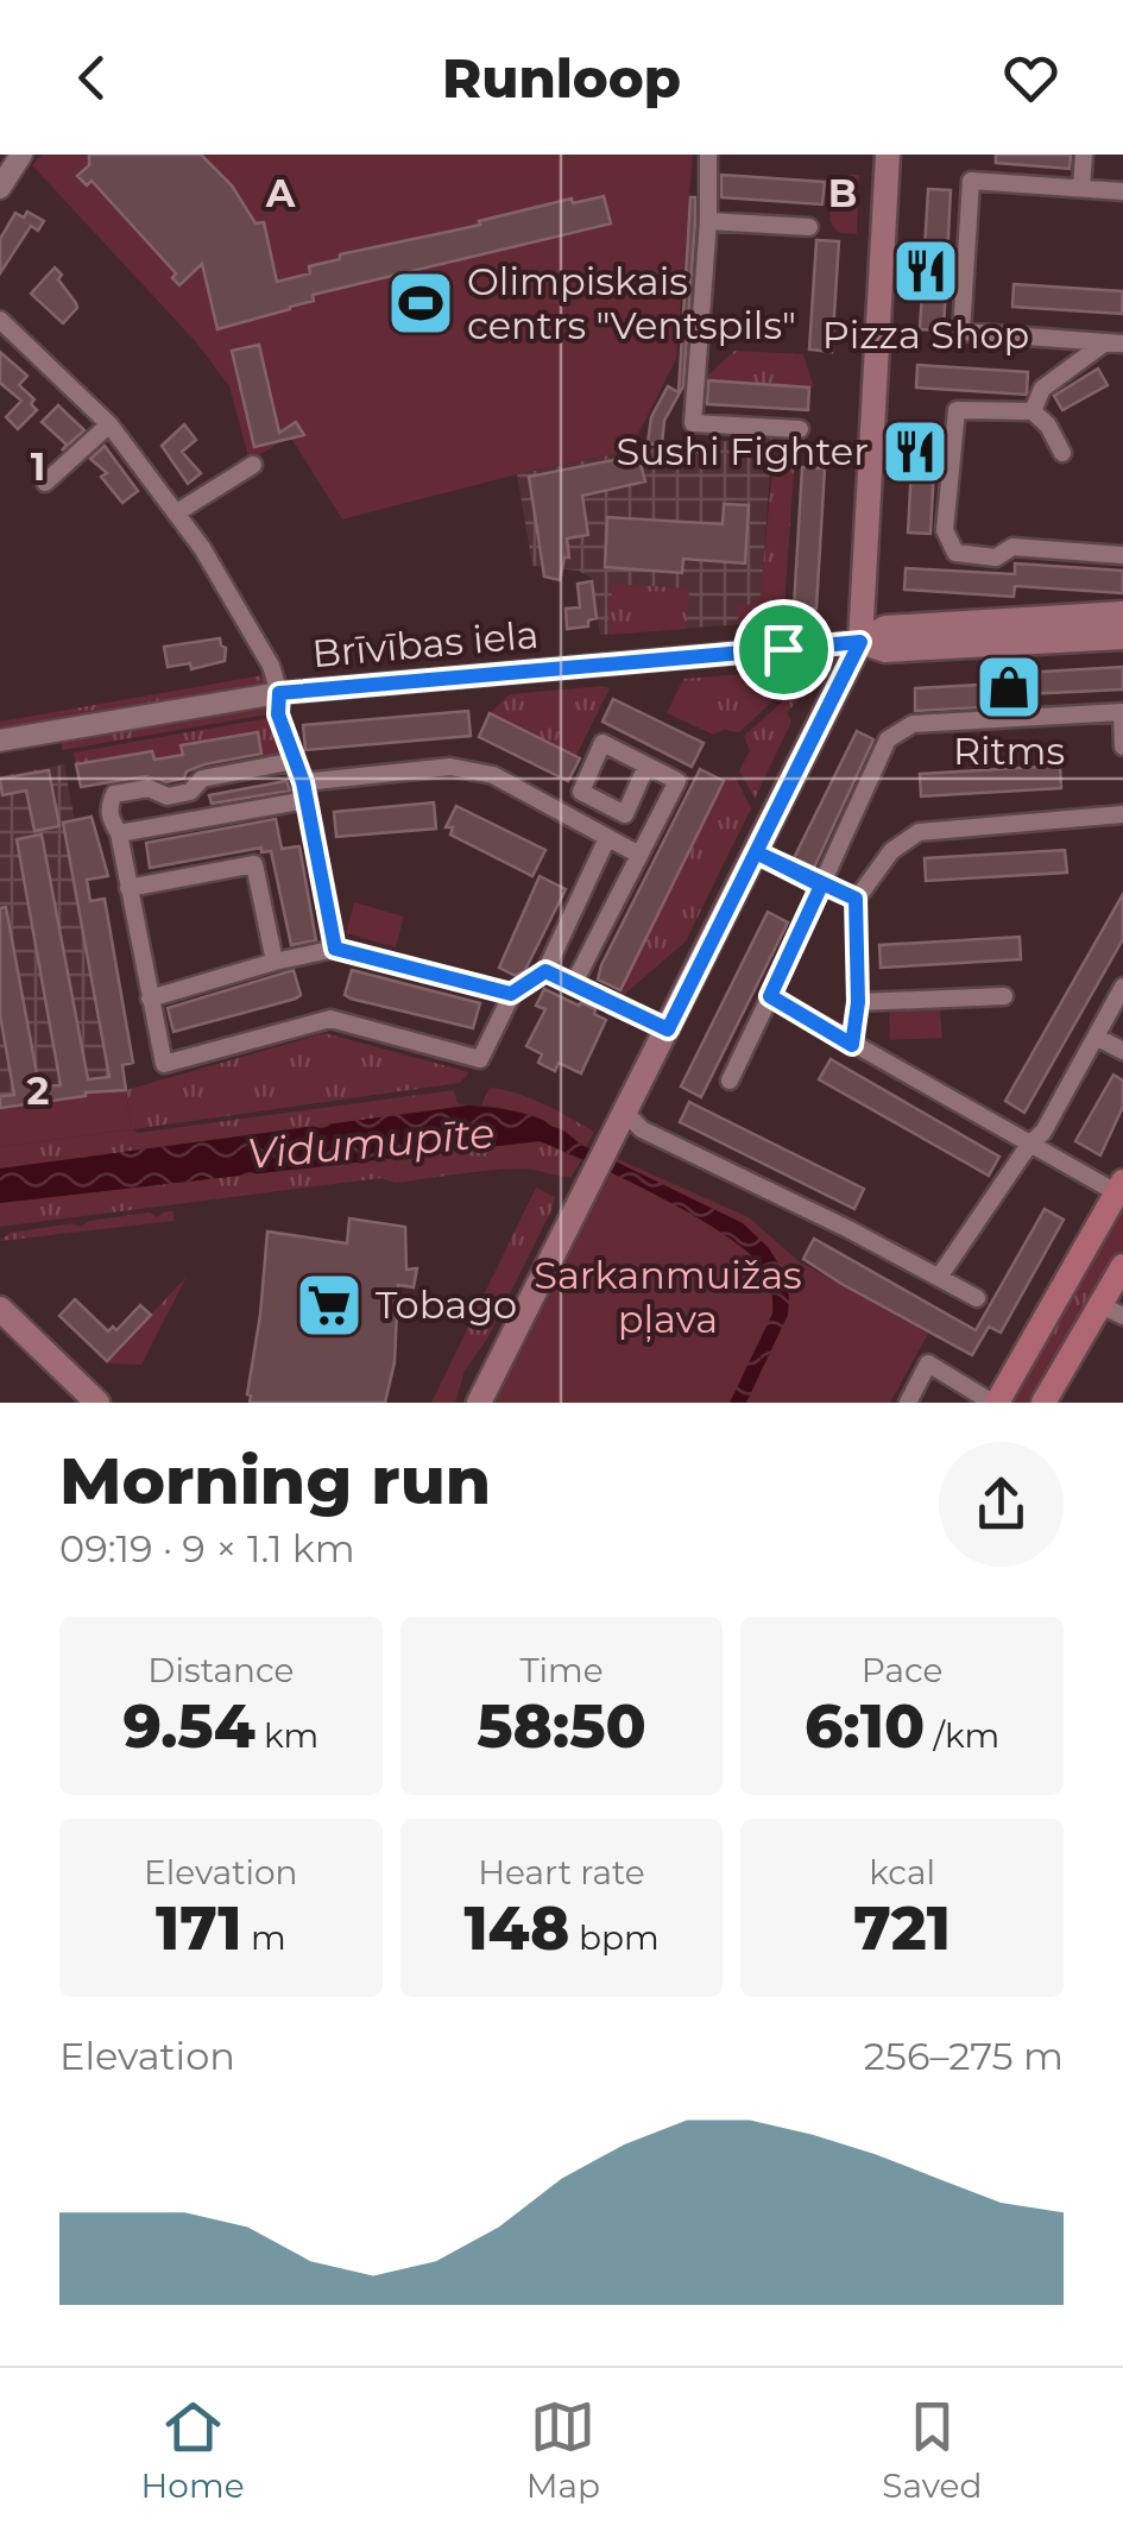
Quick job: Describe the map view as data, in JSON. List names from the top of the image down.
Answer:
{
  "streets": {
    "main road": ["Brīvības iela"]
  },
  "water": ["Vidumupīte"],
  "parks": ["Sarkanmuižas pļava"],
  "places": {
    "restaurant": ["Pizza Shop", "Sushi Fighter"],
    "sports": ["Olimpiskais centrs \"Ventspils\""],
    "shop": ["Ritms"],
    "supermarket": ["Tobago"]
  },
  "page": {
    "header": "Runloop",
    "heading": ["Morning run", "09:19 · 9 × 1.1 km"],
    "stats": [
      ["Distance", "9.54 km"],
      ["Time", "58:50"],
      ["Pace", "6:10 /km"],
      ["Elevation", "171 m"],
      ["Heart rate", "148 bpm"],
      ["kcal", "721"]
    ],
    "chart": ["Elevation", "256–275 m"],
    "tabs": ["Home", "Map", "Saved"]
  },
  "grid": {
    "columns": ["A", "B"],
    "rows": ["1", "2"]
  }
}
